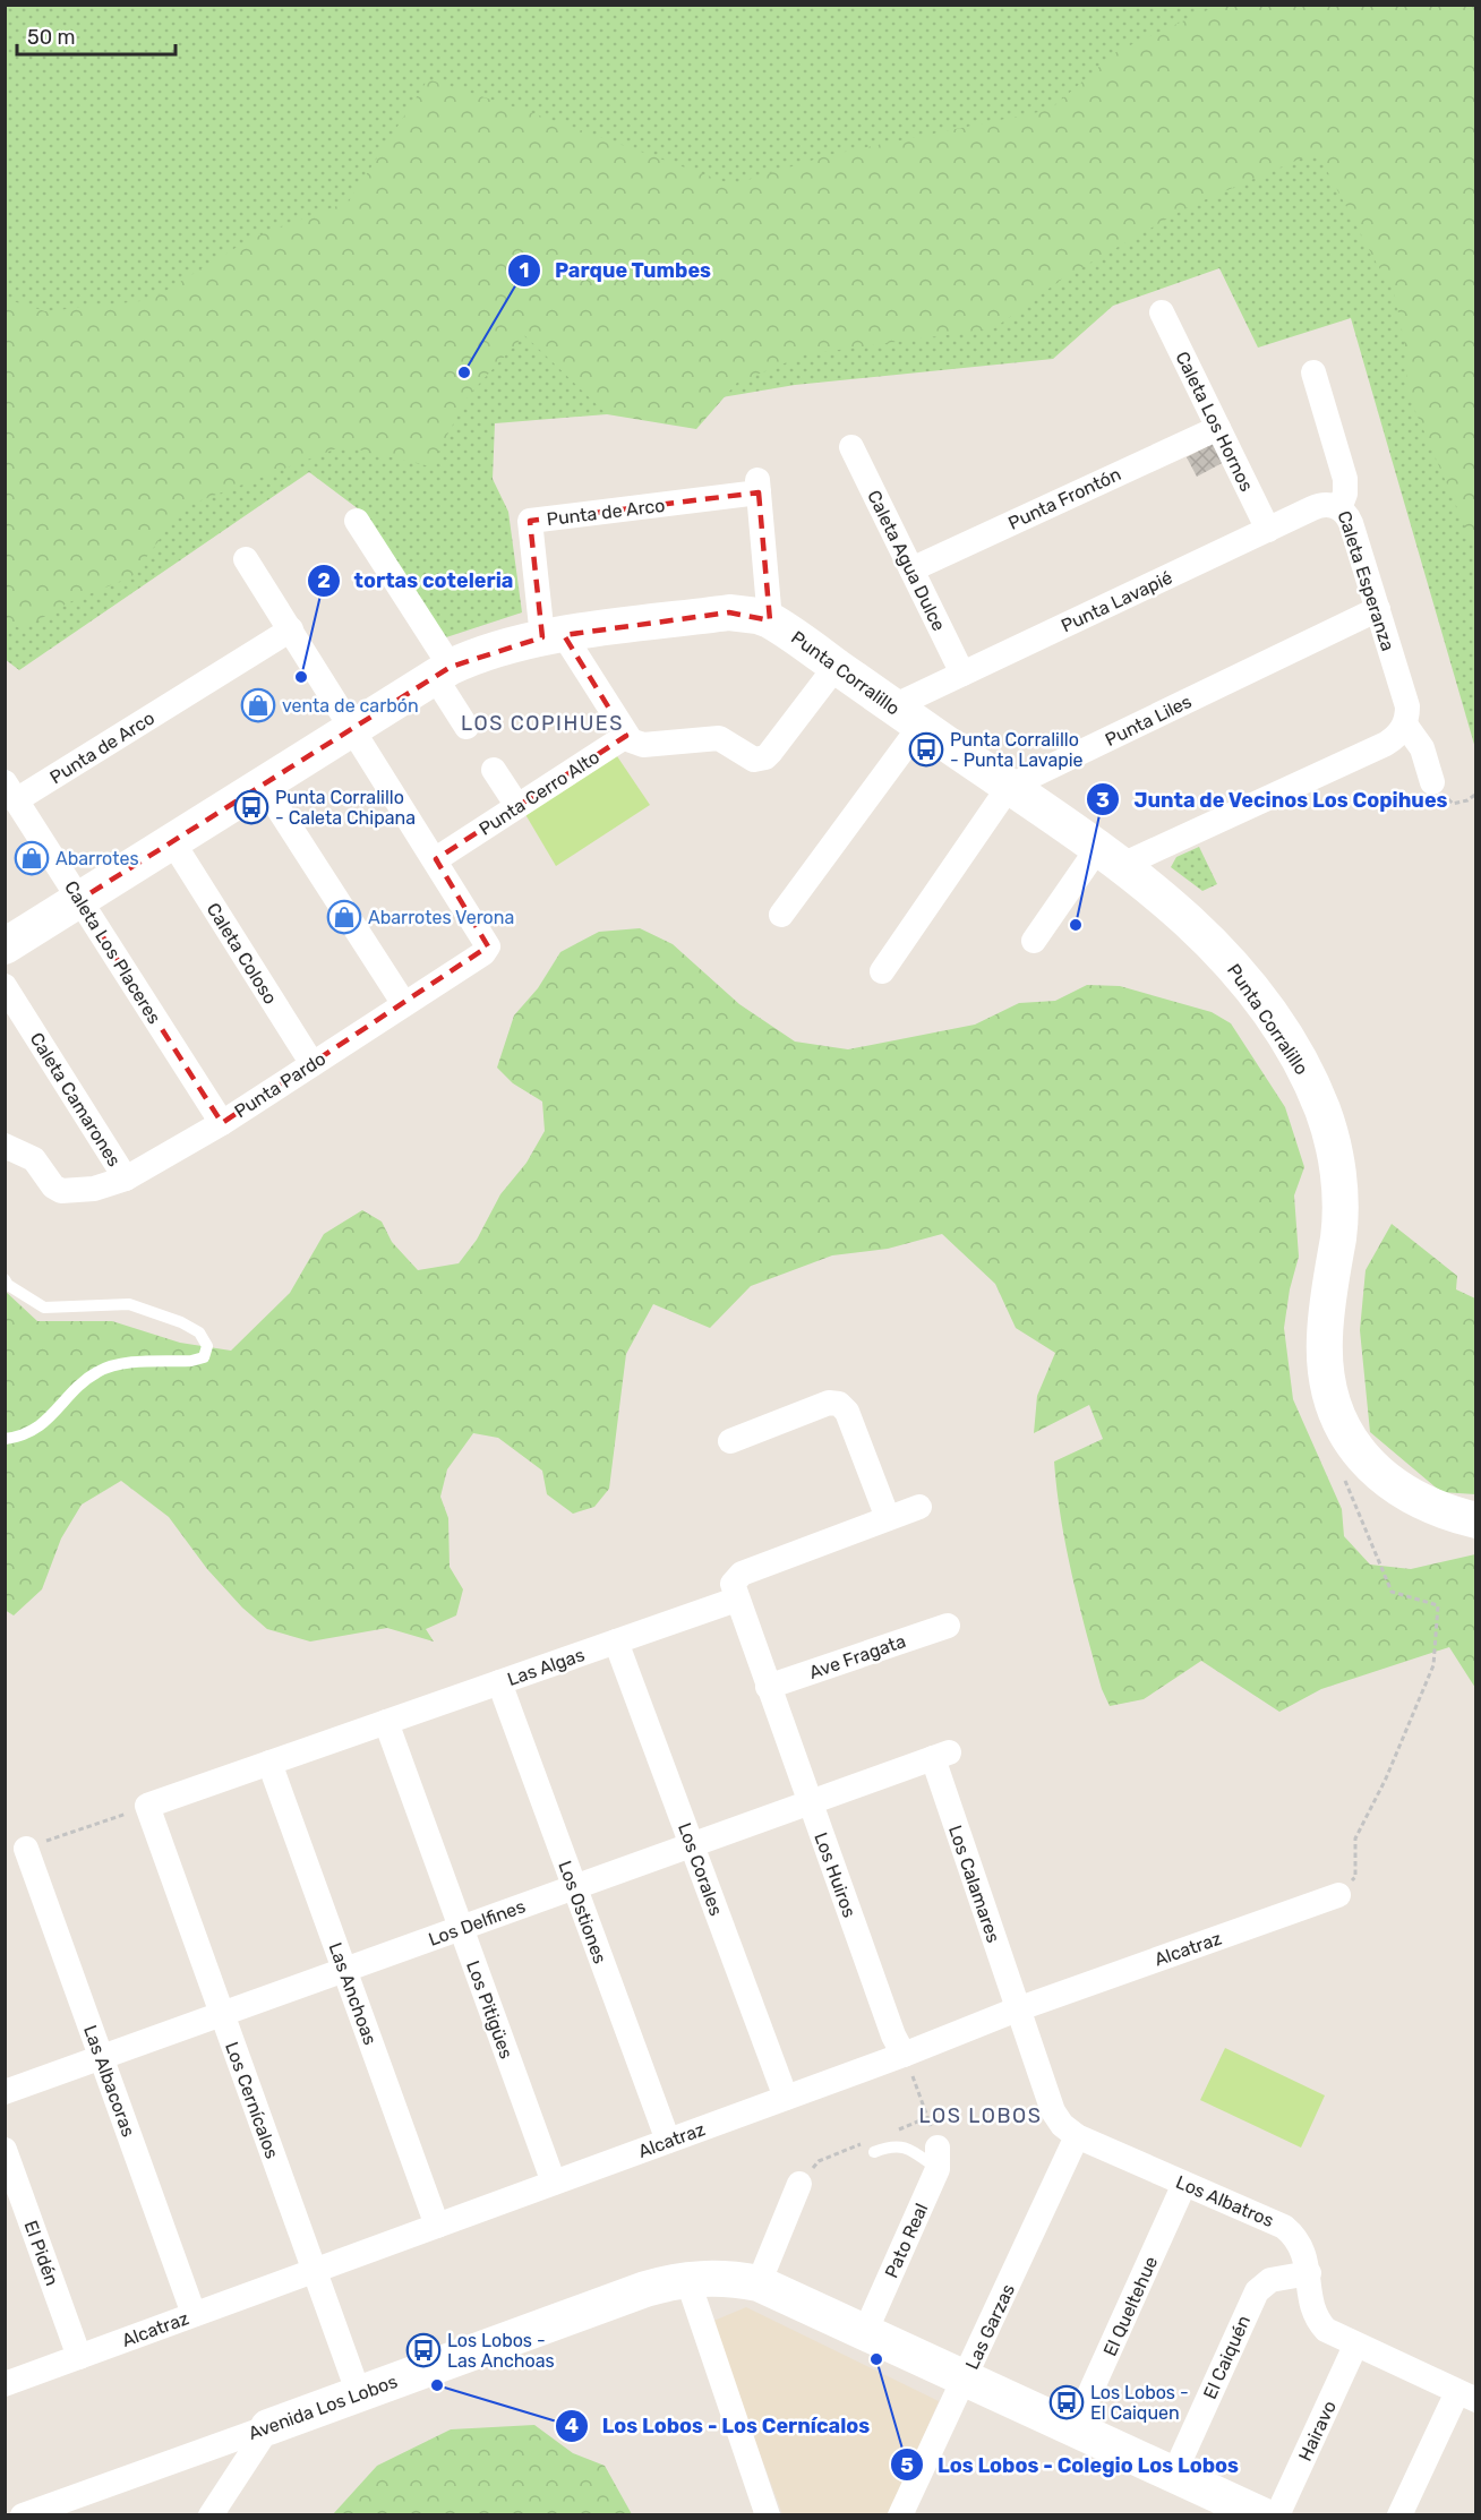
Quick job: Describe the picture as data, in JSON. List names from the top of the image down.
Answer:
{
  "streets": {
    "street": [
      "Caleta Los Hornos",
      "Punta Frontón",
      "Punta de Arco",
      "Caleta Agua Dulce",
      "Caleta Esperanza",
      "Punta Lavapié",
      "Punta Corralillo",
      "Punta Liles",
      "Punta Cerro Alto",
      "Caleta Los Placeres",
      "Caleta Coloso",
      "Punta Pardo",
      "Caleta Camarones",
      "Ave Fragata",
      "Las Algas",
      "Los Corales",
      "Los Huiros",
      "Los Calamares",
      "Los Ostiones",
      "Los Delfines",
      "Alcatraz",
      "Las Anchoas",
      "Los Pitigües",
      "Las Albacoras",
      "Los Cernícalos",
      "Los Albatros",
      "Pato Real",
      "El Pidén",
      "El Queltehue",
      "Las Garzas",
      "El Caiquén",
      "Avenida Los Lobos",
      "Hairavo"
    ]
  },
  "crossings": [
    ["Caleta Los Hornos", "Punta Frontón"],
    ["Caleta Los Hornos", "Punta Lavapié"],
    ["Punta Frontón", "Caleta Agua Dulce"],
    ["Punta de Arco", "Punta Corralillo"],
    ["Punta de Arco", "Caleta Los Placeres"],
    ["Caleta Agua Dulce", "Punta Lavapié"],
    ["Caleta Esperanza", "Punta Lavapié"],
    ["Caleta Esperanza", "Punta Liles"],
    ["Punta Lavapié", "Punta Corralillo"],
    ["Punta Corralillo", "Punta Liles"],
    ["Punta Corralillo", "Caleta Los Placeres"],
    ["Punta Corralillo", "Caleta Coloso"],
    ["Punta Cerro Alto", "Punta Pardo"],
    ["Caleta Los Placeres", "Punta Pardo"],
    ["Caleta Coloso", "Punta Pardo"],
    ["Punta Pardo", "Caleta Camarones"],
    ["Ave Fragata", "Los Huiros"],
    ["Las Algas", "Los Corales"],
    ["Las Algas", "Los Huiros"],
    ["Las Algas", "Los Ostiones"],
    ["Las Algas", "Las Anchoas"],
    ["Las Algas", "Los Pitigües"],
    ["Las Algas", "Los Cernícalos"],
    ["Los Corales", "Los Delfines"],
    ["Los Corales", "Alcatraz"],
    ["Los Huiros", "Los Delfines"],
    ["Los Huiros", "Alcatraz"],
    ["Los Calamares", "Los Delfines"],
    ["Los Calamares", "Alcatraz"],
    ["Los Calamares", "Los Albatros"],
    ["Los Ostiones", "Los Delfines"],
    ["Los Ostiones", "Alcatraz"],
    ["Los Delfines", "Las Anchoas"],
    ["Los Delfines", "Los Pitigües"],
    ["Los Delfines", "Las Albacoras"],
    ["Los Delfines", "Los Cernícalos"],
    ["Alcatraz", "Las Anchoas"],
    ["Alcatraz", "Los Pitigües"],
    ["Alcatraz", "Las Albacoras"],
    ["Alcatraz", "Los Cernícalos"],
    ["Alcatraz", "Los Albatros"],
    ["Alcatraz", "El Pidén"],
    ["Los Cernícalos", "Avenida Los Lobos"],
    ["Los Albatros", "El Queltehue"],
    ["Los Albatros", "Las Garzas"],
    ["Los Albatros", "El Caiquén"],
    ["Los Albatros", "Hairavo"],
    ["Pato Real", "Avenida Los Lobos"],
    ["El Queltehue", "Avenida Los Lobos"],
    ["Las Garzas", "Avenida Los Lobos"],
    ["El Caiquén", "Avenida Los Lobos"]
  ],
  "districts": ["LOS COPIHUES", "LOS LOBOS"],
  "places": {
    "other": [
      "Parque Tumbes",
      "tortas coteleria",
      "Junta de Vecinos Los Copihues",
      "Los Lobos - Colegio Los Lobos",
      "Los Lobos - Los Cernícalos"
    ],
    "shop": ["venta de carbón", "Abarrotes", "Abarrotes Verona"],
    "bus stop": [
      "Punta Corralillo - Punta Lavapie",
      "Punta Corralillo - Caleta Chipana",
      "Los Lobos - Las Anchoas",
      "Los Lobos - El Caiquen"
    ]
  },
  "scale_bar": "50 m"
}
